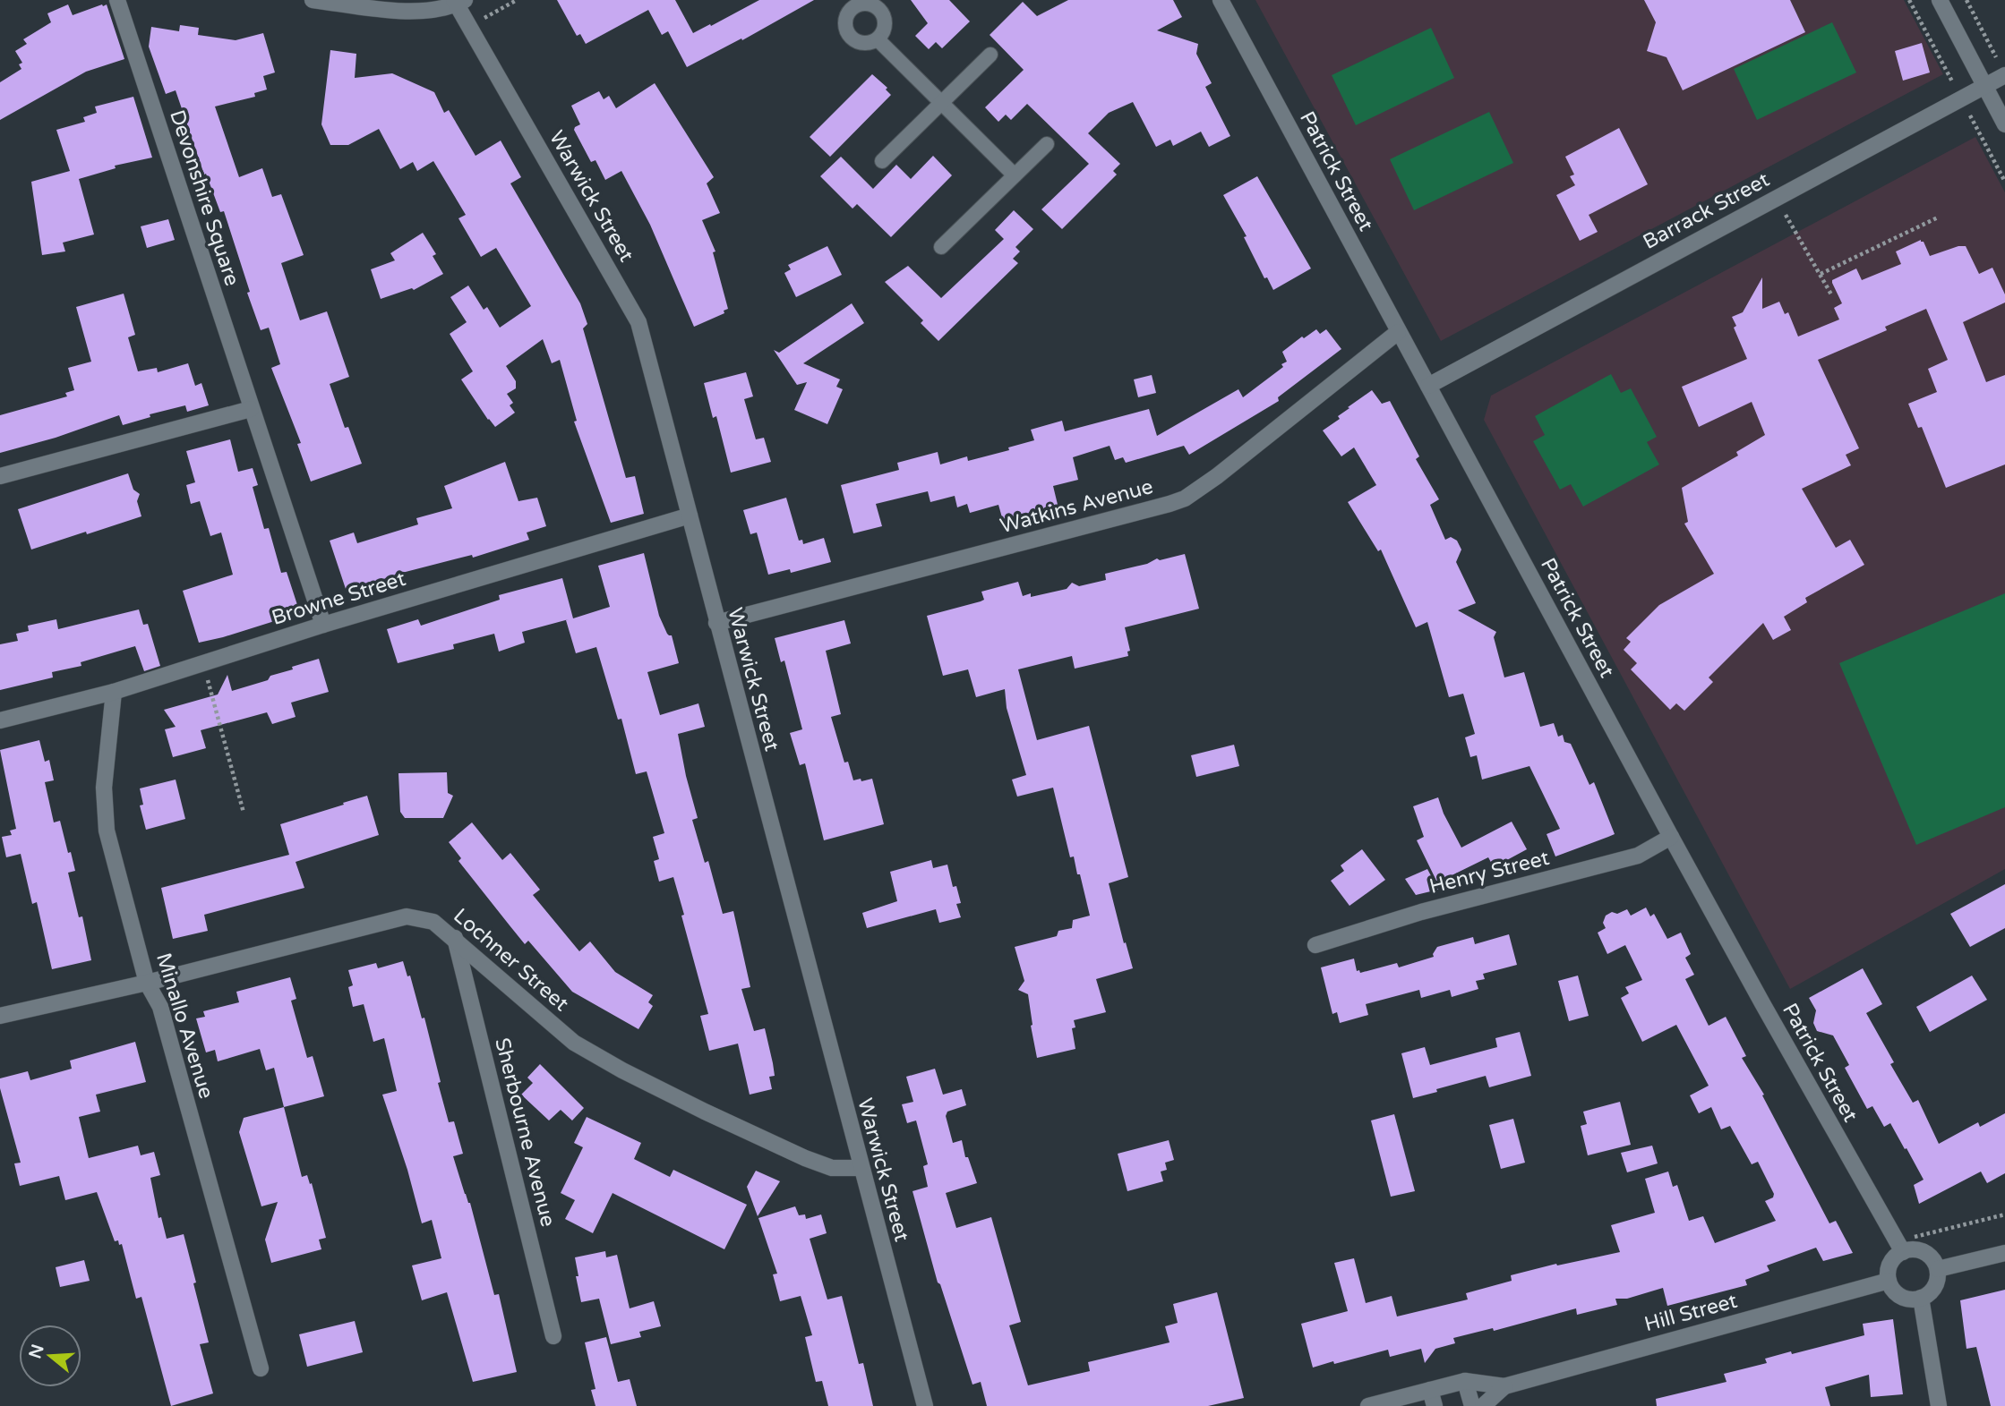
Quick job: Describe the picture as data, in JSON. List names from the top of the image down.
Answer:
{
  "streets": {
    "street": [
      "Patrick Street",
      "Warwick Street",
      "Devonshire Square",
      "Barrack Street",
      "Watkins Avenue",
      "Browne Street",
      "Henry Street",
      "Lochner Street",
      "Minallo Avenue",
      "Sherbourne Avenue",
      "Hill Street"
    ]
  },
  "crossings": [
    ["Patrick Street", "Barrack Street"],
    ["Patrick Street", "Watkins Avenue"],
    ["Patrick Street", "Henry Street"],
    ["Patrick Street", "Hill Street"],
    ["Warwick Street", "Watkins Avenue"],
    ["Warwick Street", "Browne Street"],
    ["Warwick Street", "Lochner Street"],
    ["Devonshire Square", "Browne Street"],
    ["Browne Street", "Minallo Avenue"],
    ["Lochner Street", "Minallo Avenue"],
    ["Lochner Street", "Sherbourne Avenue"]
  ],
  "north": "left"
}
